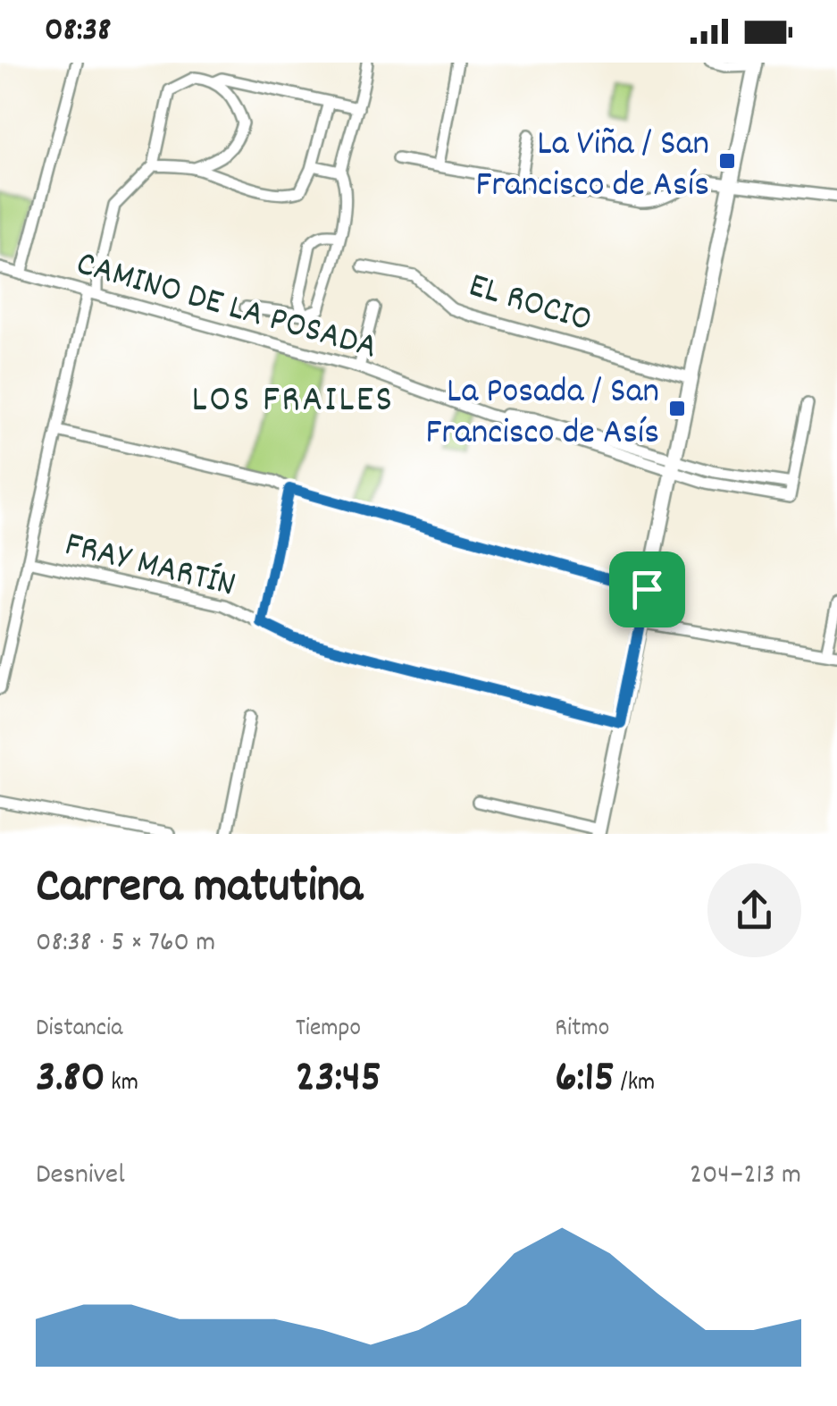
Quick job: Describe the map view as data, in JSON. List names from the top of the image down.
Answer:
{
  "streets": {
    "street": ["EL ROCIO", "CAMINO DE LA POSADA", "FRAY MARTÍN"]
  },
  "districts": ["LOS FRAILES"],
  "places": {
    "transit": ["La Viña / San Francisco de Asís", "La Posada / San Francisco de Asís"]
  },
  "page": {
    "status": "08:38",
    "heading": ["Carrera matutina", "08:38 · 5 × 760 m"],
    "stats": [
      ["Distancia", "3.80 km"],
      ["Tiempo", "23:45"],
      ["Ritmo", "6:15 /km"]
    ],
    "chart": ["Desnivel", "204–213 m"]
  }
}
